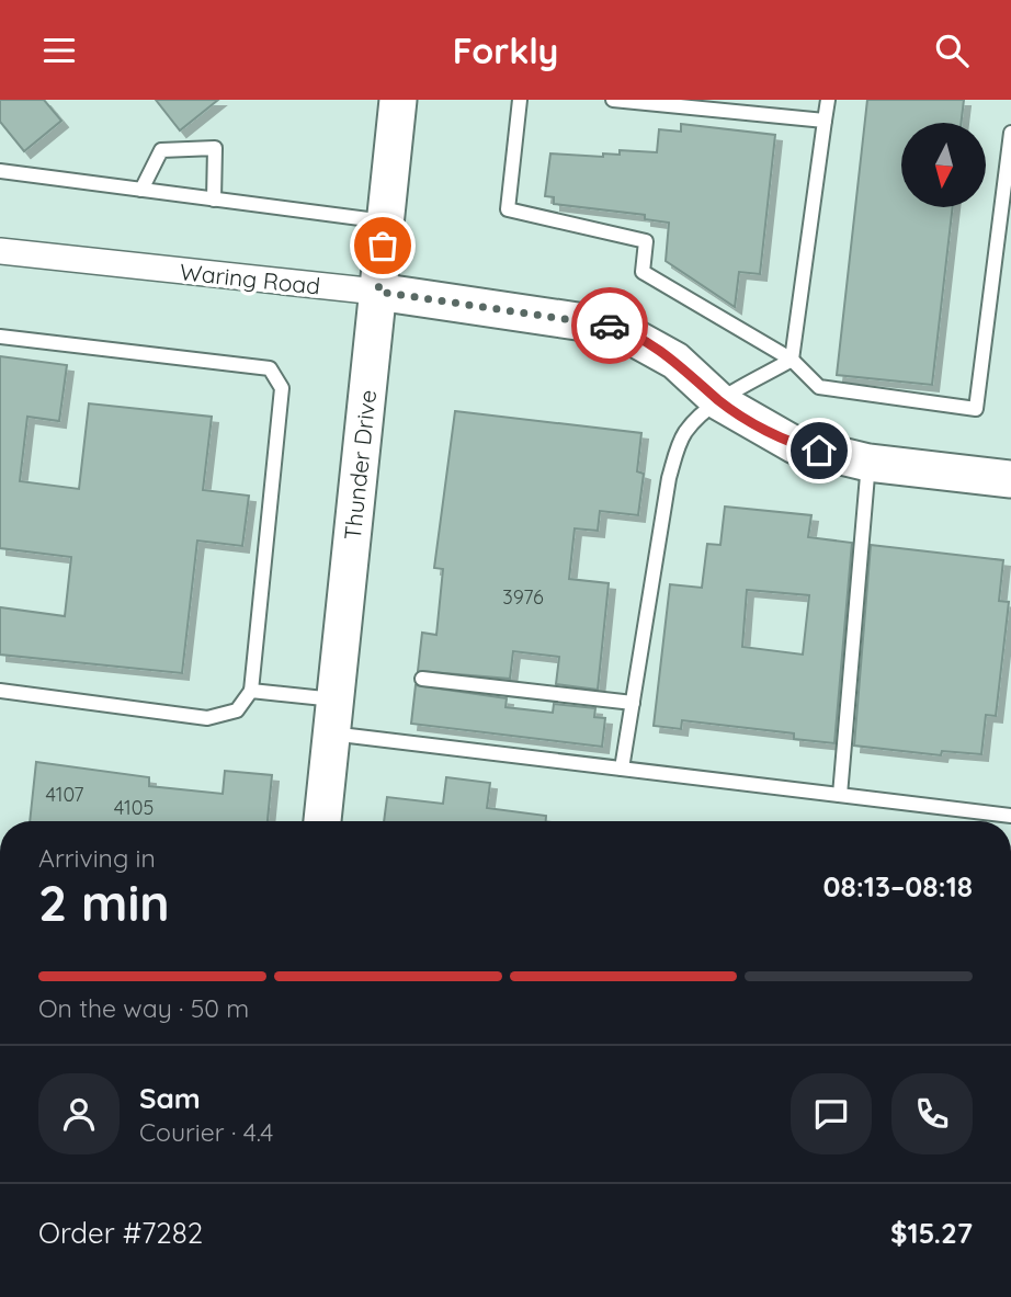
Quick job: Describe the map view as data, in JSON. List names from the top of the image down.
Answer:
{
  "streets": {
    "street": ["Waring Road", "Thunder Drive"]
  },
  "crossings": [
    ["Waring Road", "Thunder Drive"]
  ],
  "house_numbers": ["3976", "4107", "4105"],
  "north": "bottom",
  "page": {
    "header": "Forkly",
    "heading": ["2 min", "Arriving in", "08:13–08:18"],
    "panel": [
      "Sam",
      "Courier · 4.4",
      "Order #7282",
      "$15.27"
    ],
    "bar": "On the way · 50 m"
  }
}
